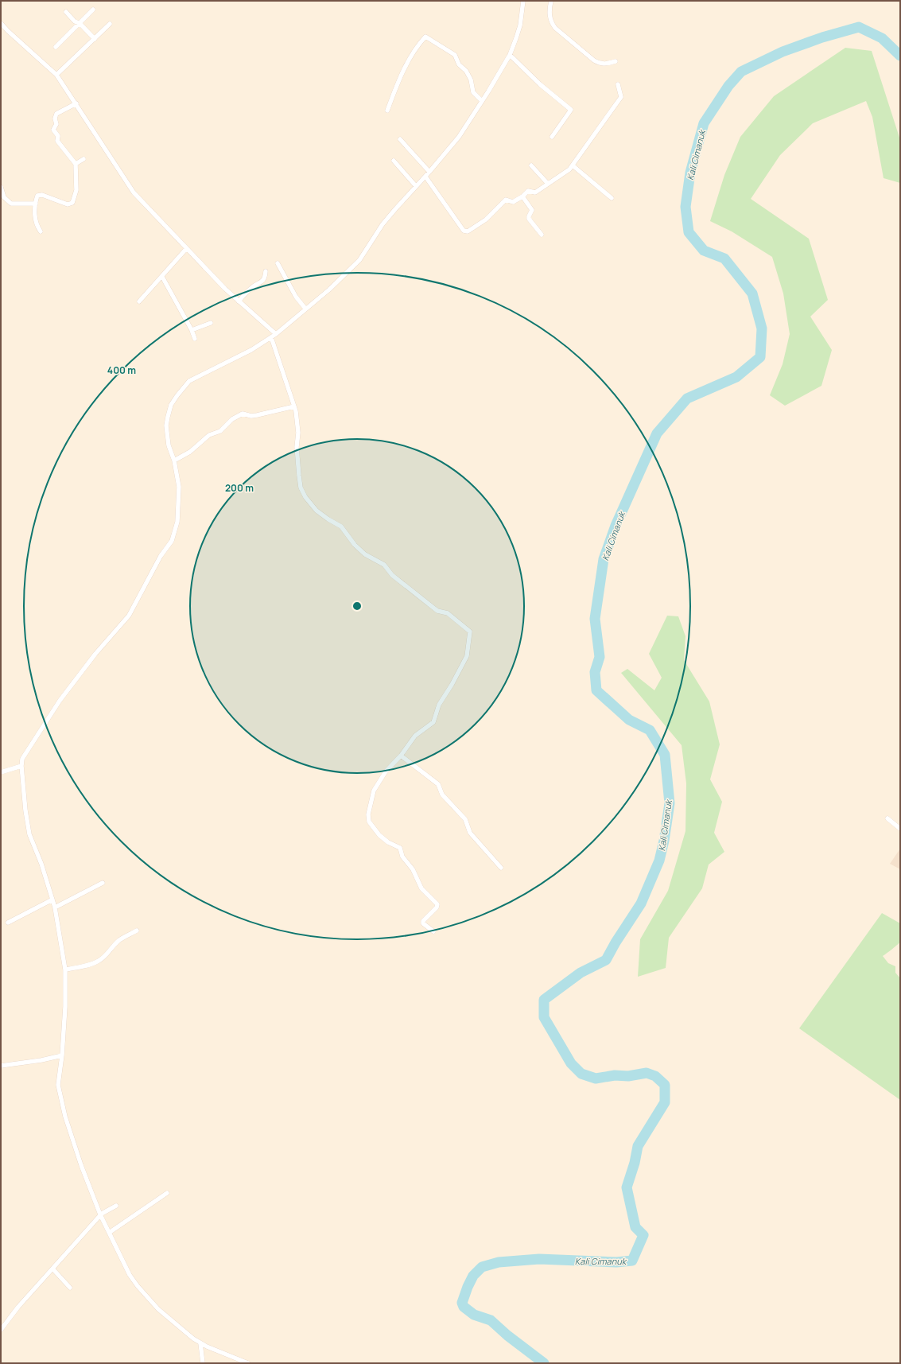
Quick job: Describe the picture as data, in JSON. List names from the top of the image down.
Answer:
{
  "water": ["Kali Cimanuk"],
  "rings": ["400 m", "200 m"]
}
